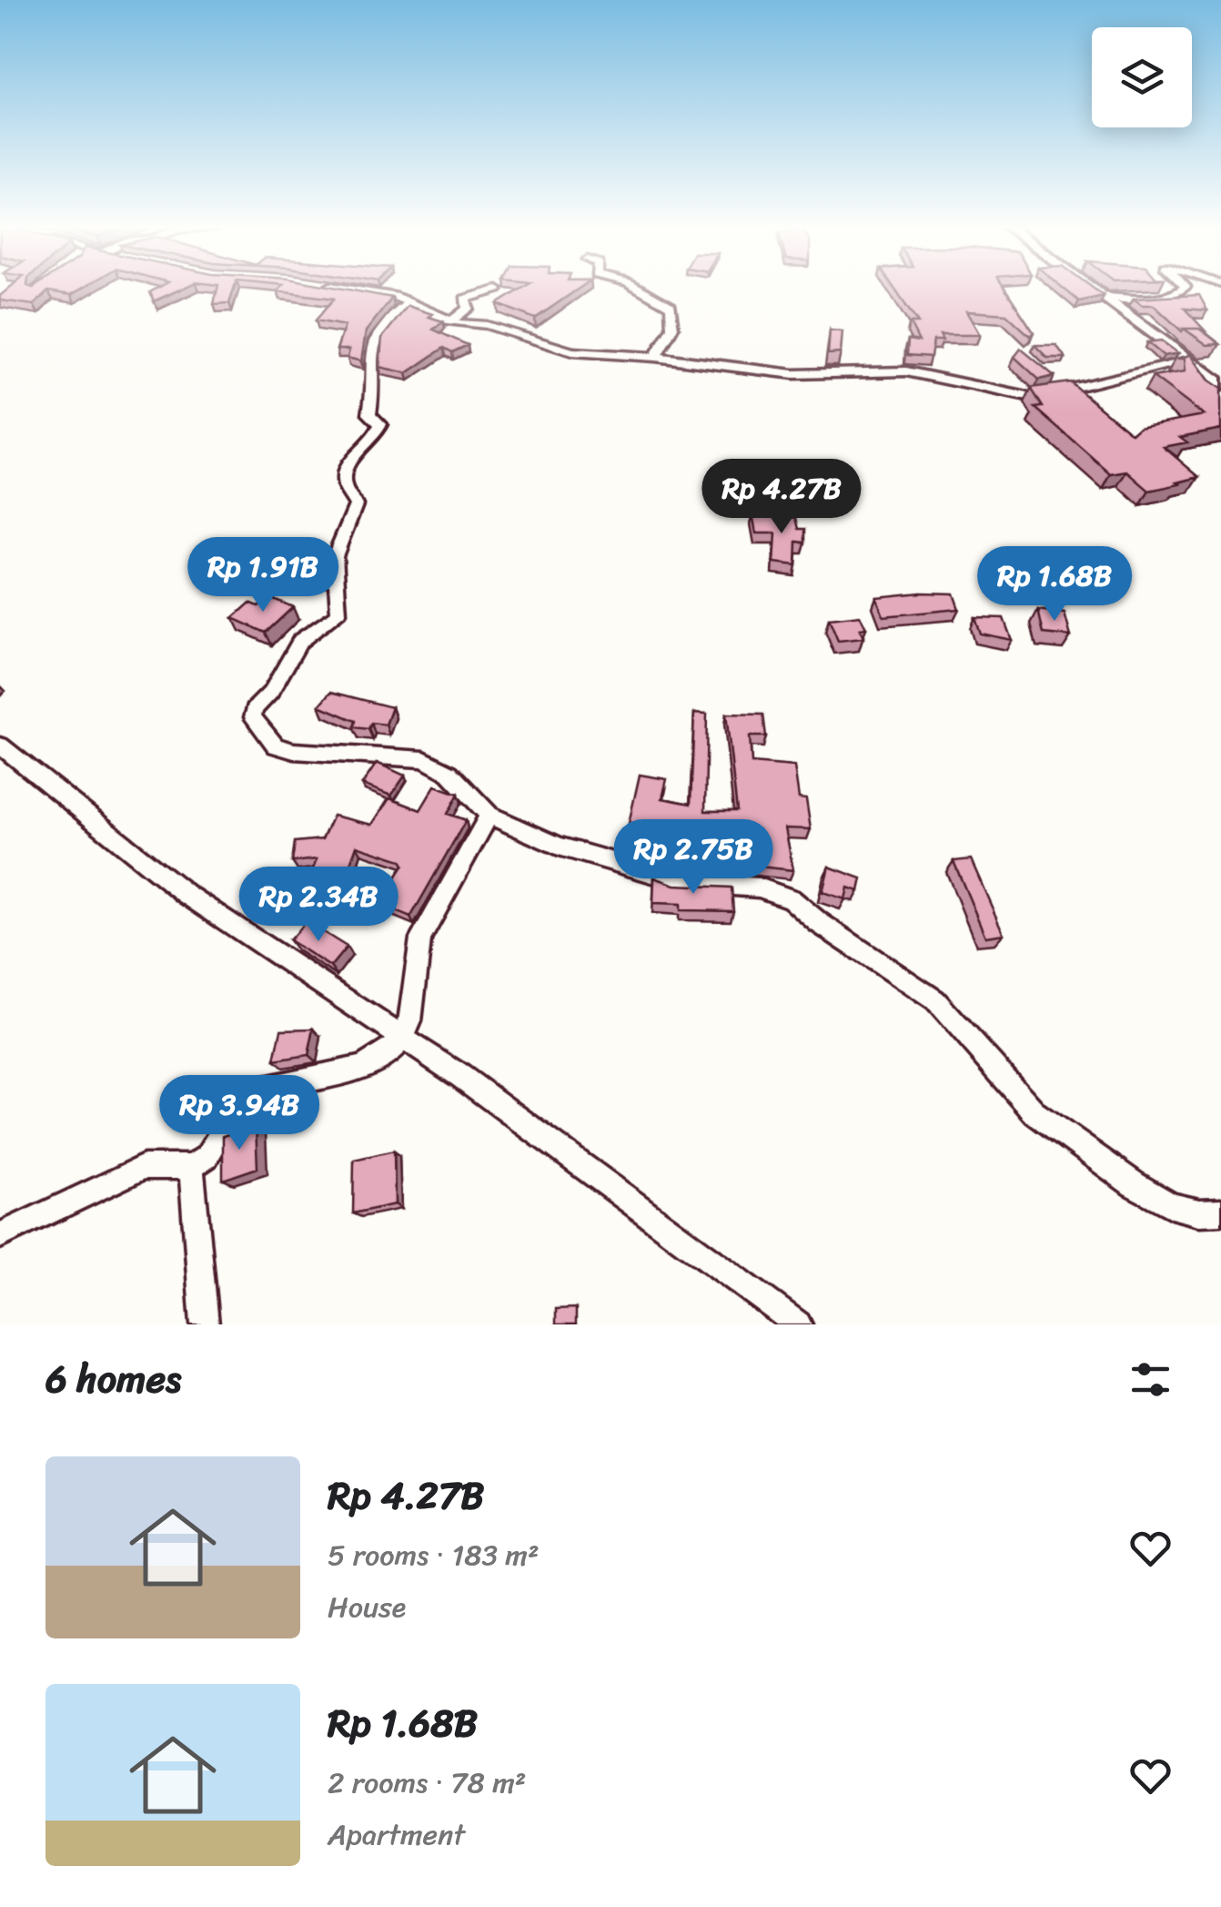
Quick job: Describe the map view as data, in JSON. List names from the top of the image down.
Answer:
{
  "page": {
    "price": [
      "Rp 4.27B",
      "Rp 1.91B",
      "Rp 1.68B",
      "Rp 2.75B",
      "Rp 2.34B",
      "Rp 3.94B"
    ],
    "heading": "6 homes",
    "list": [
      {
        "name": "Rp 4.27B",
        "note": "5 rooms · 183 m² · House"
      },
      {
        "name": "Rp 1.68B",
        "note": "2 rooms · 78 m² · Apartment"
      }
    ]
  }
}
